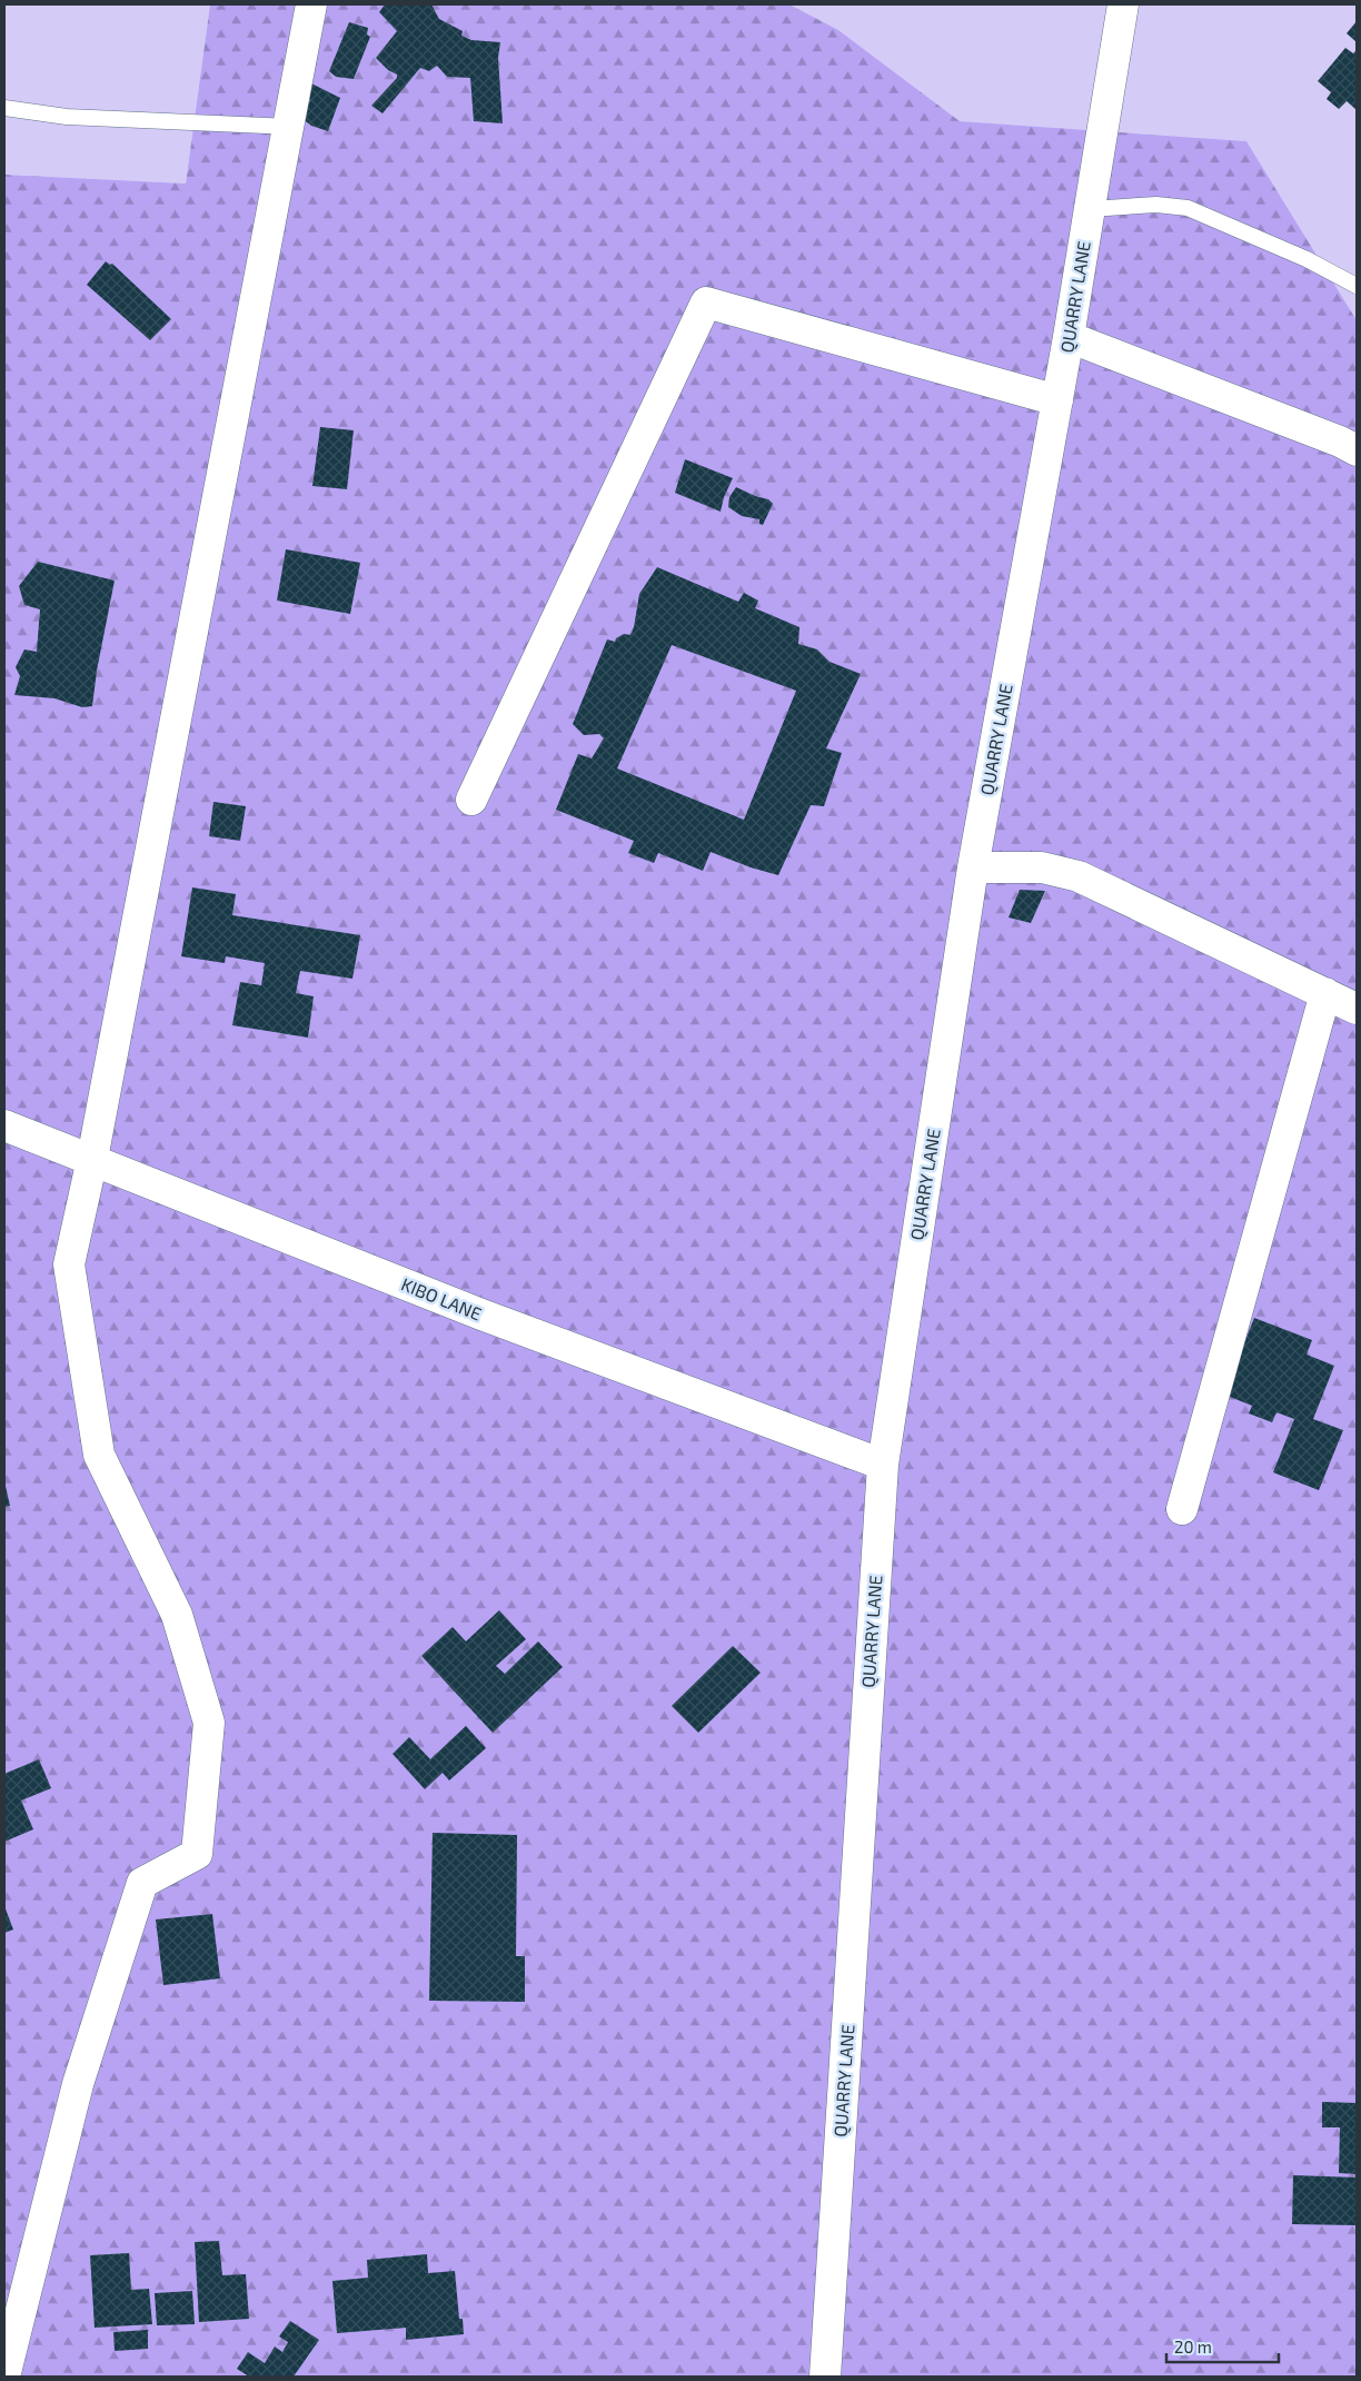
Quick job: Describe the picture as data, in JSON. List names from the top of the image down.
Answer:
{
  "streets": {
    "street": ["QUARRY LANE", "KIBO LANE"]
  },
  "crossings": [
    ["QUARRY LANE", "KIBO LANE"]
  ],
  "scale_bar": "20 m"
}
